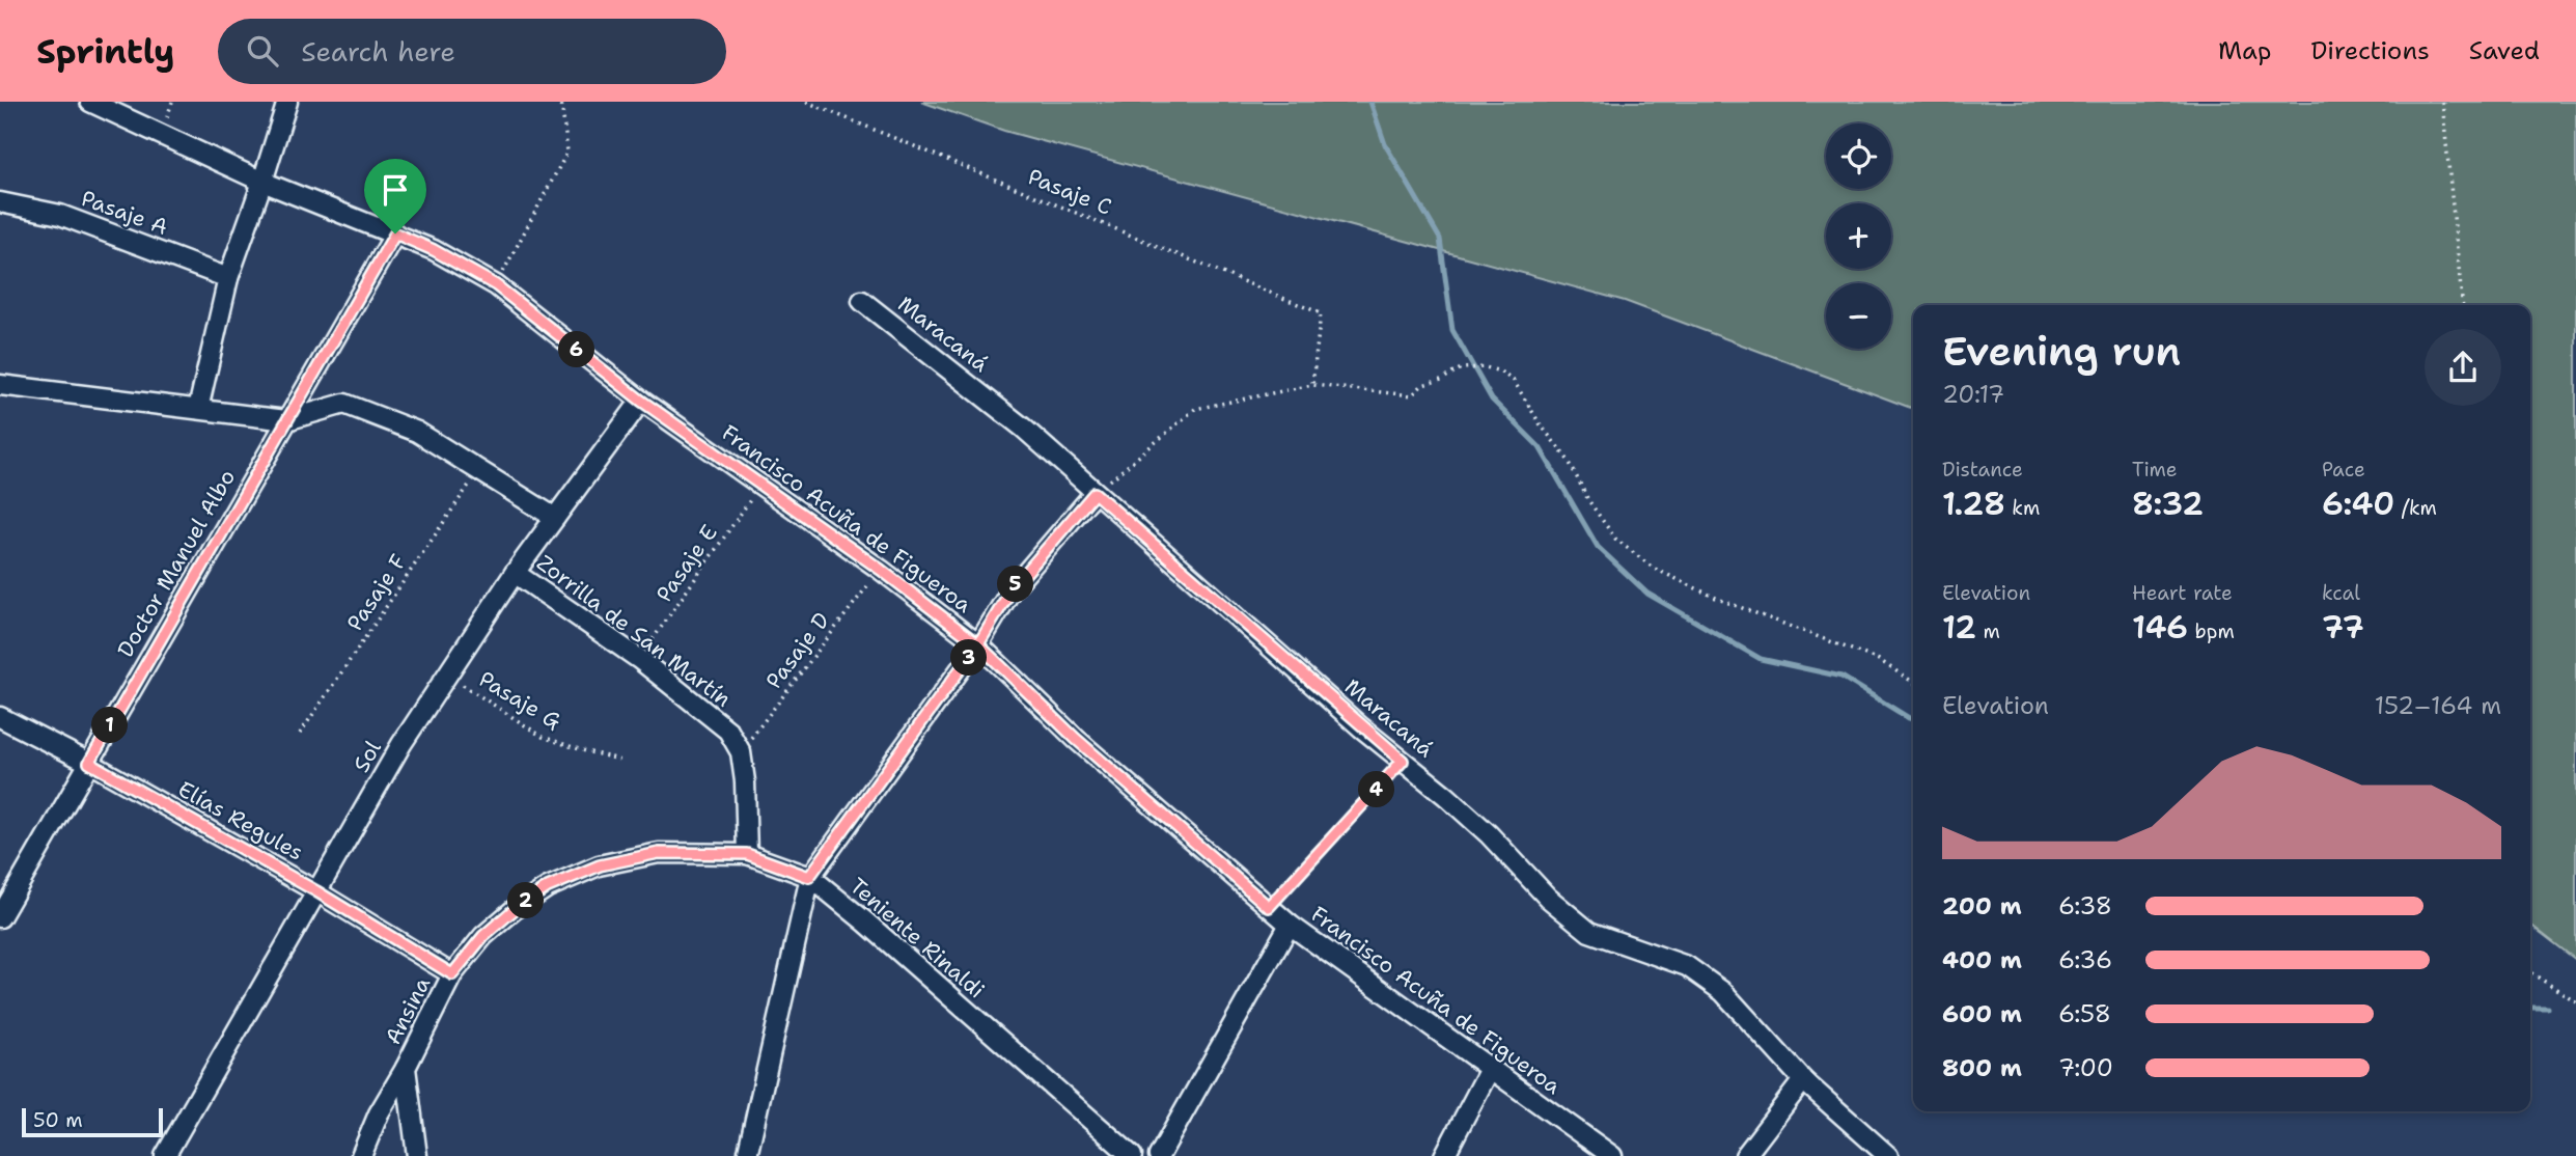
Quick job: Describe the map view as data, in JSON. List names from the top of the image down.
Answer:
{
  "streets": {
    "street": [
      "Pasaje A",
      "Maracaná",
      "Francisco Acuña de Figueroa",
      "Doctor Manuel Albo",
      "Zorrilla de San Martín",
      "Sol",
      "Elías Regules",
      "Teniente Rinaldi",
      "Ansina"
    ],
    "path": [
      "Pasaje C",
      "Pasaje E",
      "Pasaje F",
      "Pasaje D",
      "Pasaje G"
    ]
  },
  "crossings": [
    ["Francisco Acuña de Figueroa", "Doctor Manuel Albo"],
    ["Francisco Acuña de Figueroa", "Pasaje E"],
    ["Francisco Acuña de Figueroa", "Pasaje D"],
    ["Francisco Acuña de Figueroa", "Sol"],
    ["Doctor Manuel Albo", "Elías Regules"],
    ["Pasaje E", "Zorrilla de San Martín"],
    ["Zorrilla de San Martín", "Pasaje D"],
    ["Zorrilla de San Martín", "Sol"],
    ["Pasaje G", "Sol"],
    ["Sol", "Elías Regules"],
    ["Elías Regules", "Teniente Rinaldi"],
    ["Elías Regules", "Ansina"],
    ["Teniente Rinaldi", "Ansina"]
  ],
  "scale_bar": "50 m",
  "page": {
    "header": "Sprintly",
    "search": "Search here",
    "nav": ["Map", "Directions", "Saved"],
    "map_buttons": ["+", "−"],
    "heading": ["Evening run", "20:17"],
    "pins": [
      "6",
      "5",
      "3",
      "1",
      "4",
      "2"
    ],
    "stats": [
      ["Distance", "1.28 km"],
      ["Time", "8:32"],
      ["Pace", "6:40 /km"],
      ["Elevation", "12 m"],
      ["Heart rate", "146 bpm"],
      ["kcal", "77"]
    ],
    "chart": ["Elevation", "152–164 m"],
    "list": [
      {
        "name": "200 m",
        "note": "6:38"
      },
      {
        "name": "400 m",
        "note": "6:36"
      },
      {
        "name": "600 m",
        "note": "6:58"
      },
      {
        "name": "800 m",
        "note": "7:00"
      }
    ],
    "scale": "50 m"
  }
}
